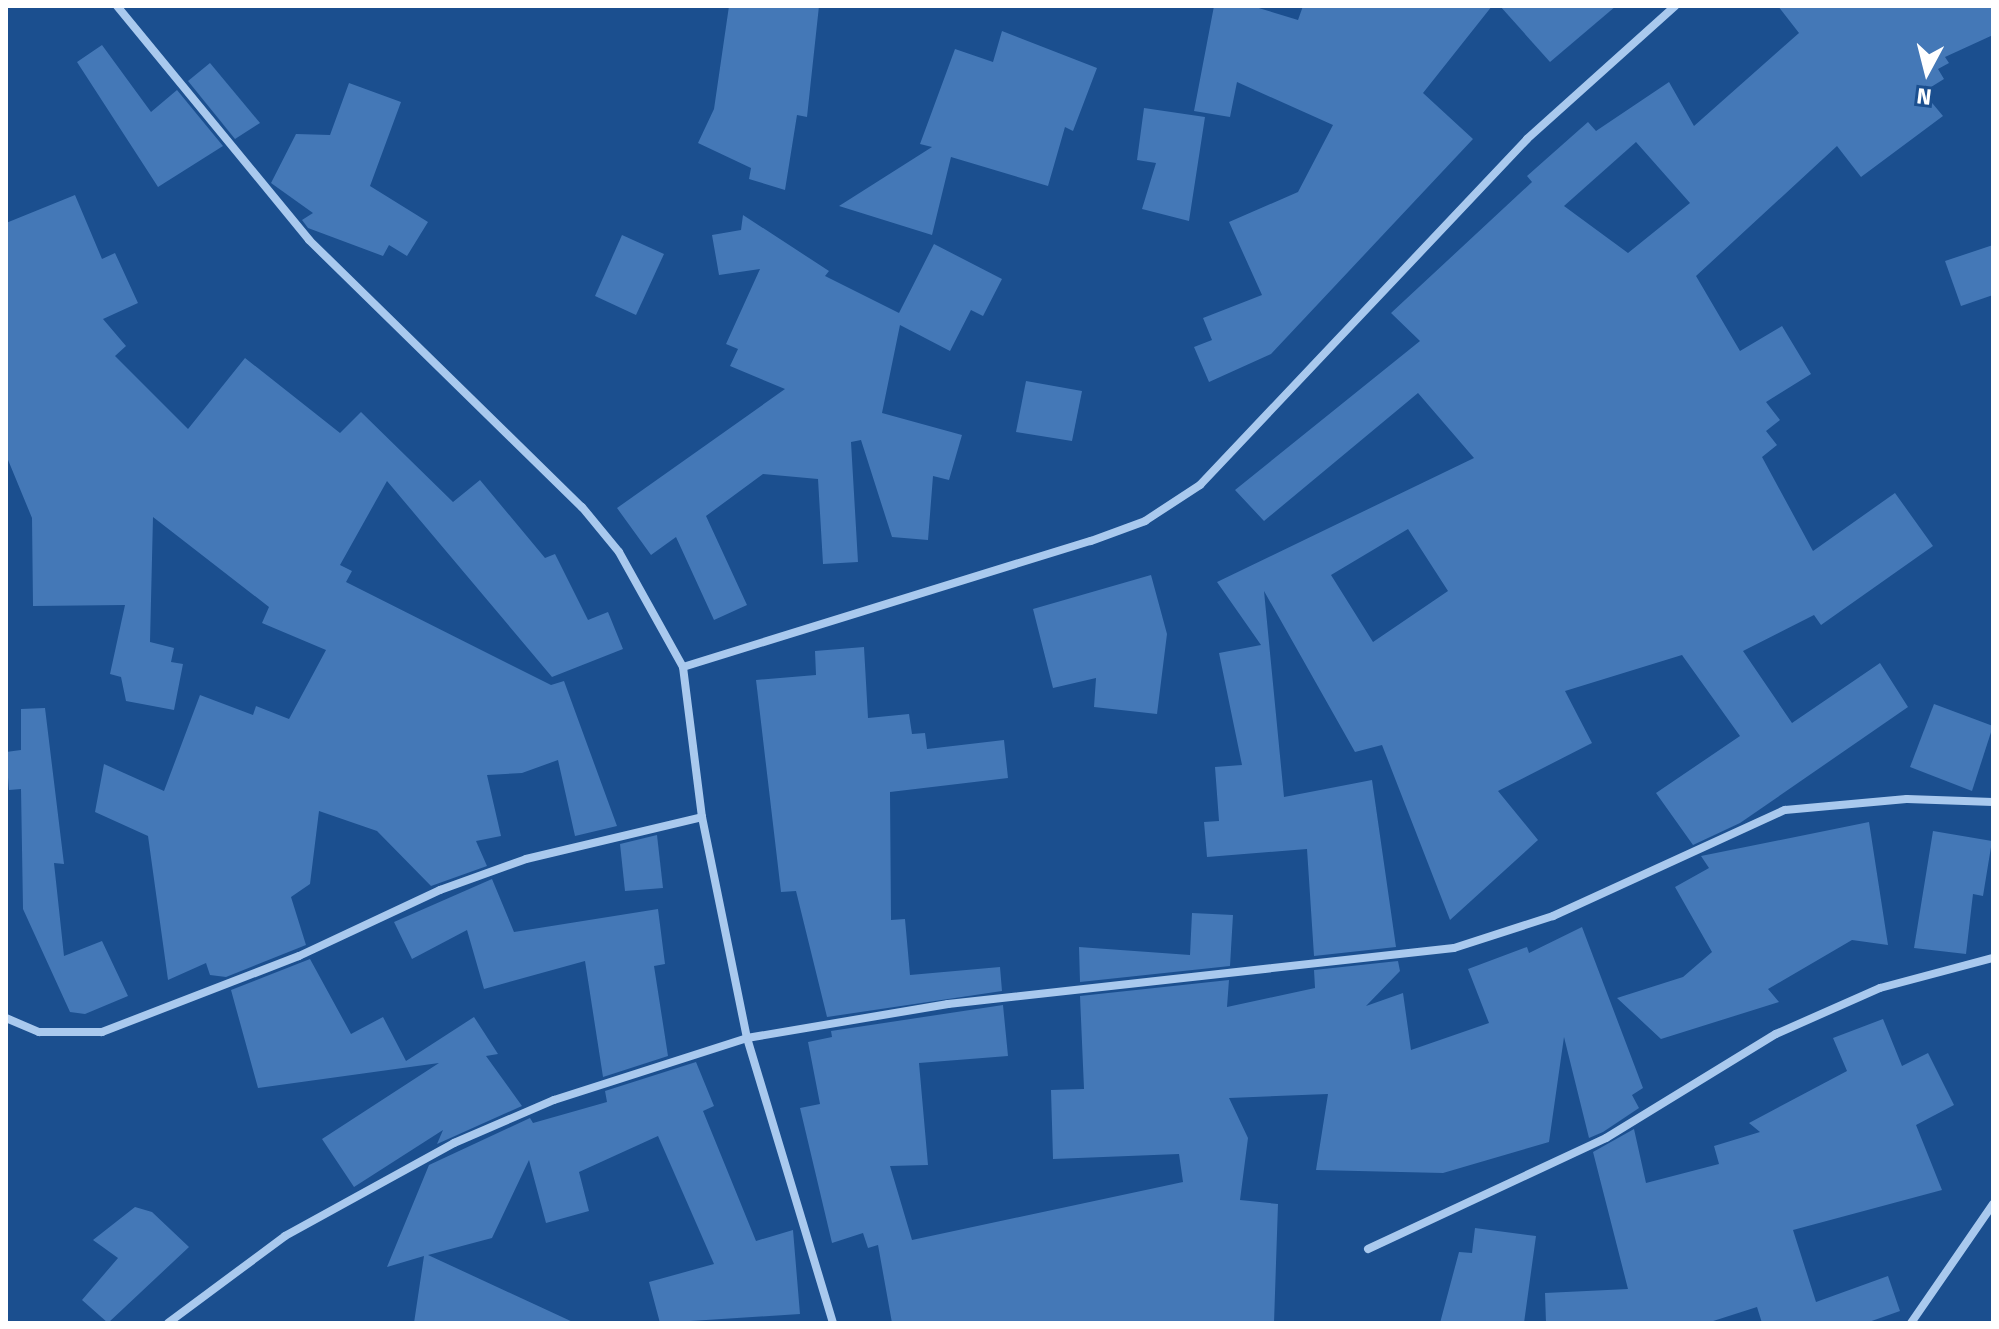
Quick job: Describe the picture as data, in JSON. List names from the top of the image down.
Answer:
{
  "north": "bottom"
}
